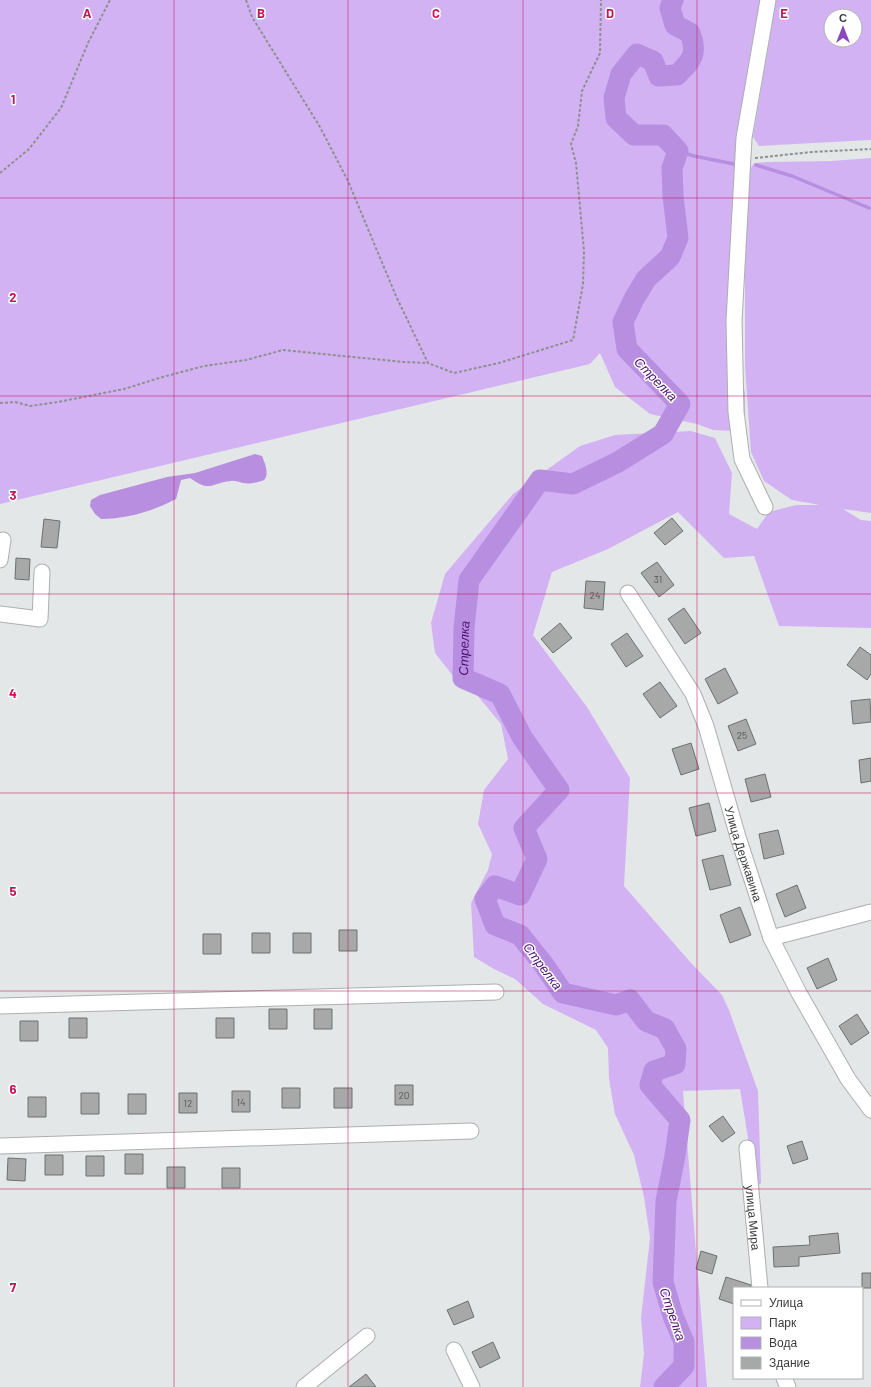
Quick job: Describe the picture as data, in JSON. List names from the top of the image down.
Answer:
{
  "streets": {
    "street": ["Улица Державина", "улица Мира"]
  },
  "water": ["Стрелка"],
  "house_numbers": [
    "31",
    "24",
    "25",
    "20",
    "14",
    "12"
  ],
  "legend": [
    "Улица",
    "Парк",
    "Вода",
    "Здание"
  ],
  "north": "top",
  "grid": {
    "columns": [
      "A",
      "B",
      "C",
      "D",
      "E"
    ],
    "rows": [
      "1",
      "2",
      "3",
      "4",
      "5",
      "6",
      "7"
    ]
  }
}
